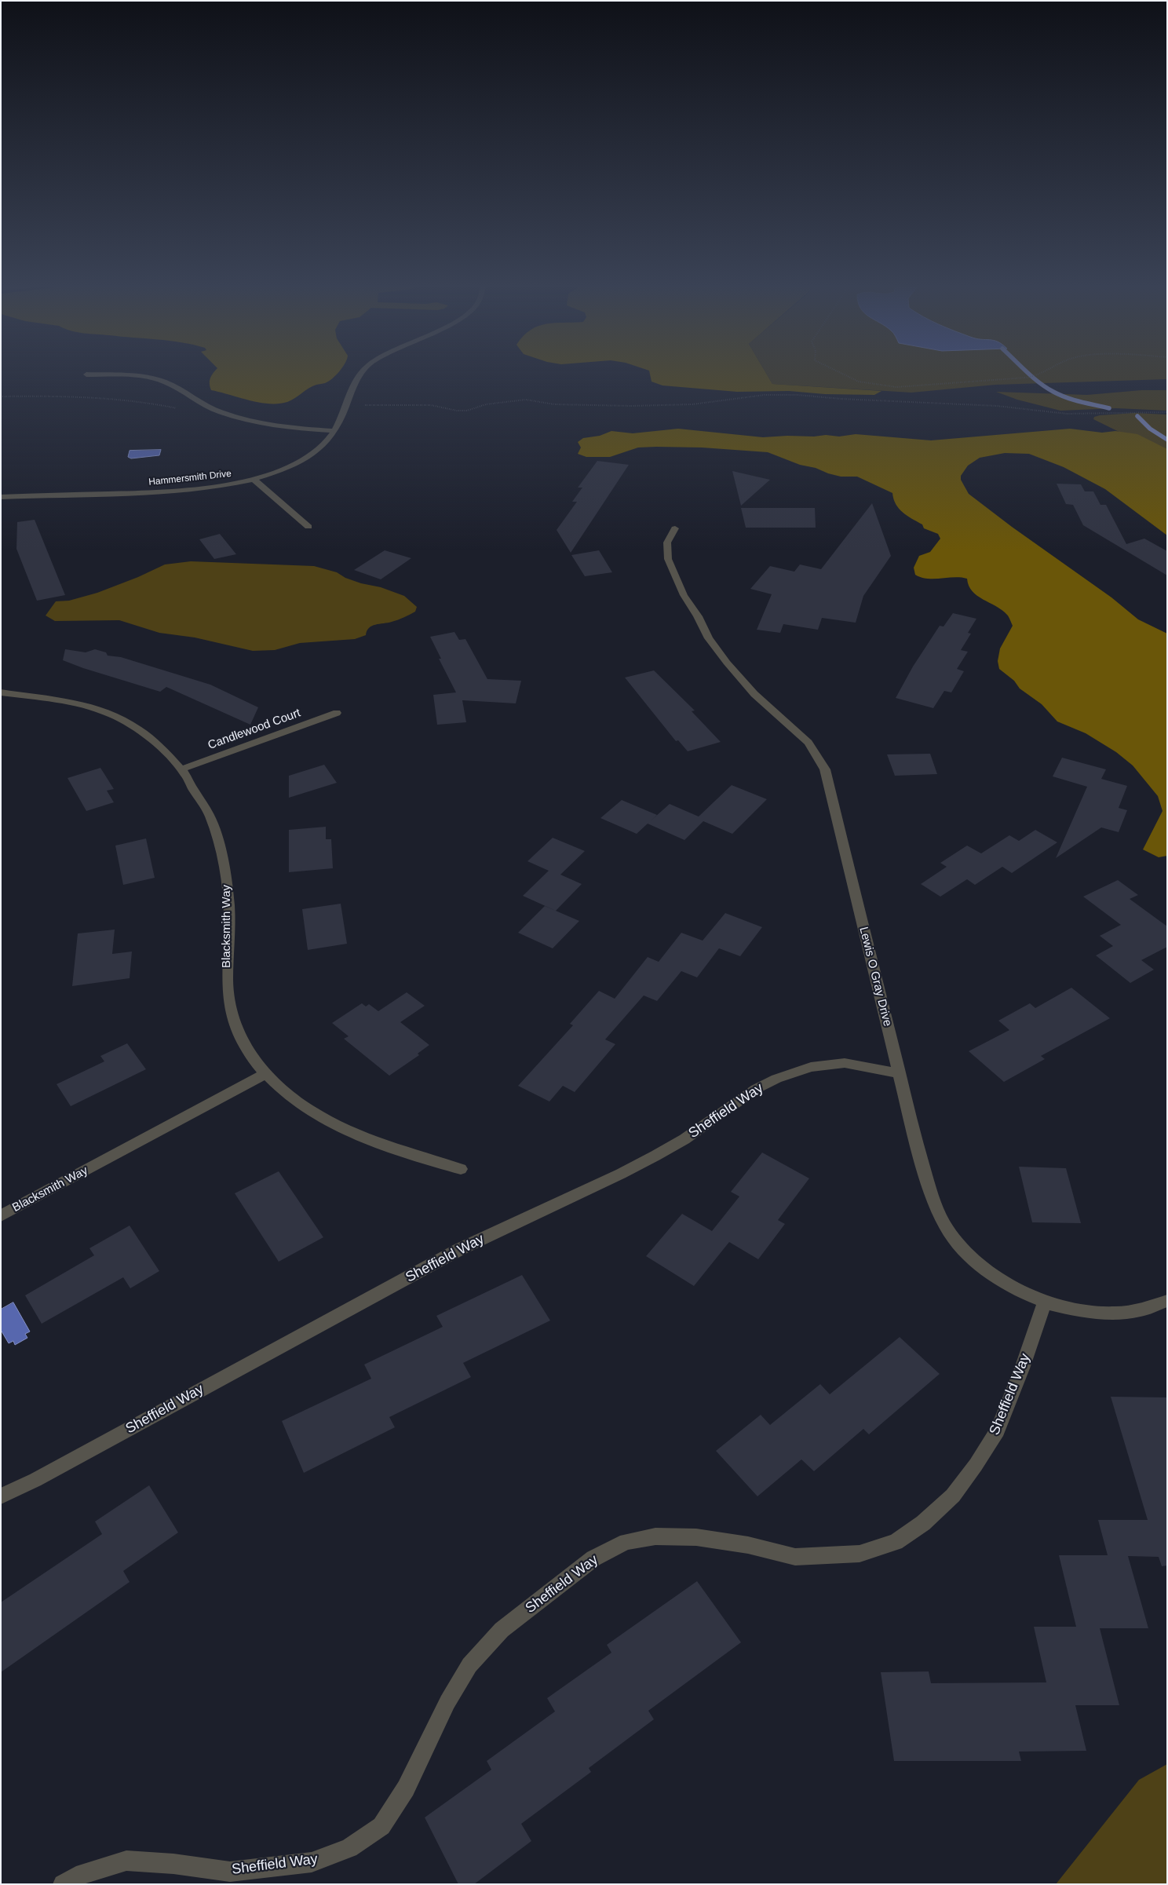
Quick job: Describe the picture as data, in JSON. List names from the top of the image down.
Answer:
{
  "streets": {
    "street": [
      "Hammersmith Drive",
      "Candlewood Court",
      "Blacksmith Way",
      "Lewis O Gray Drive",
      "Sheffield Way"
    ]
  },
  "crossings": [
    ["Candlewood Court", "Blacksmith Way"],
    ["Lewis O Gray Drive", "Sheffield Way"]
  ]
}
